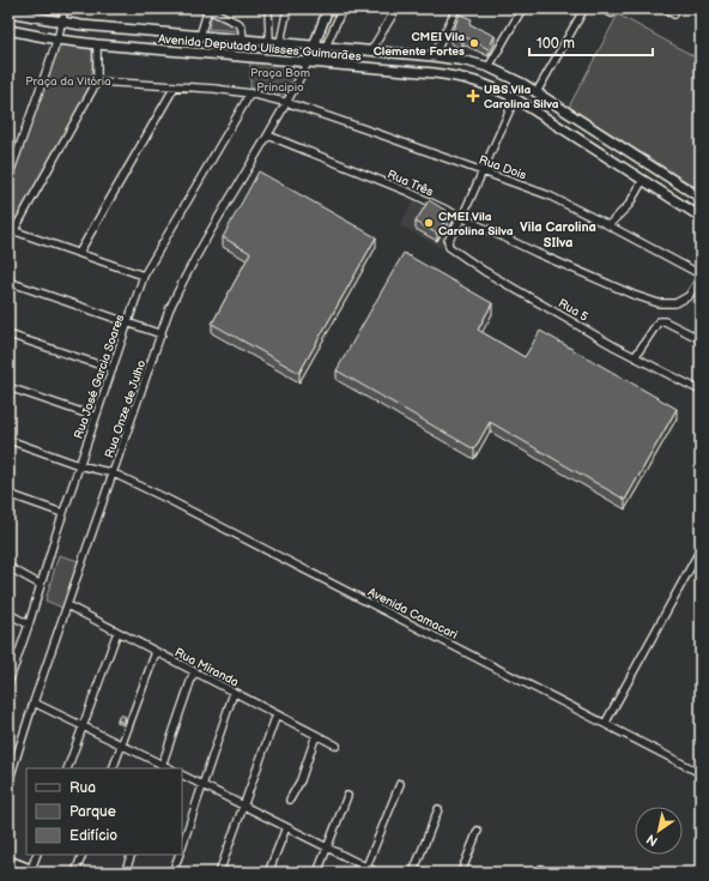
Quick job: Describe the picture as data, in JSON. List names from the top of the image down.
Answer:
{
  "streets": {
    "street": [
      "Avenida Deputado Ulisses Guimarães",
      "Rua Dois",
      "Rua Três",
      "Rua 5",
      "Rua José Garcia Soares",
      "Rua Onze de Julho",
      "Avenida Camacari",
      "Rua Miranda"
    ]
  },
  "crossings": [
    ["Avenida Deputado Ulisses Guimarães", "Rua Onze de Julho"],
    ["Rua Dois", "Rua Três"],
    ["Rua Dois", "Rua José Garcia Soares"],
    ["Rua Dois", "Rua Onze de Julho"],
    ["Rua Três", "Rua 5"],
    ["Rua Três", "Rua Onze de Julho"],
    ["Rua José Garcia Soares", "Avenida Camacari"],
    ["Rua Onze de Julho", "Avenida Camacari"],
    ["Rua Onze de Julho", "Rua Miranda"]
  ],
  "districts": ["Vila Carolina SIlva"],
  "parks": ["Praça Bom Principio", "Praça da Vitória"],
  "places": {
    "other": ["CMEI Vila Clemente Fortes", "CMEI Vila Carolina Silva"],
    "health": ["UBS Vila Carolina Silva"]
  },
  "legend": ["Rua", "Parque", "Edifício"],
  "scale_bar": "100 m",
  "north": "bottom left"
}
